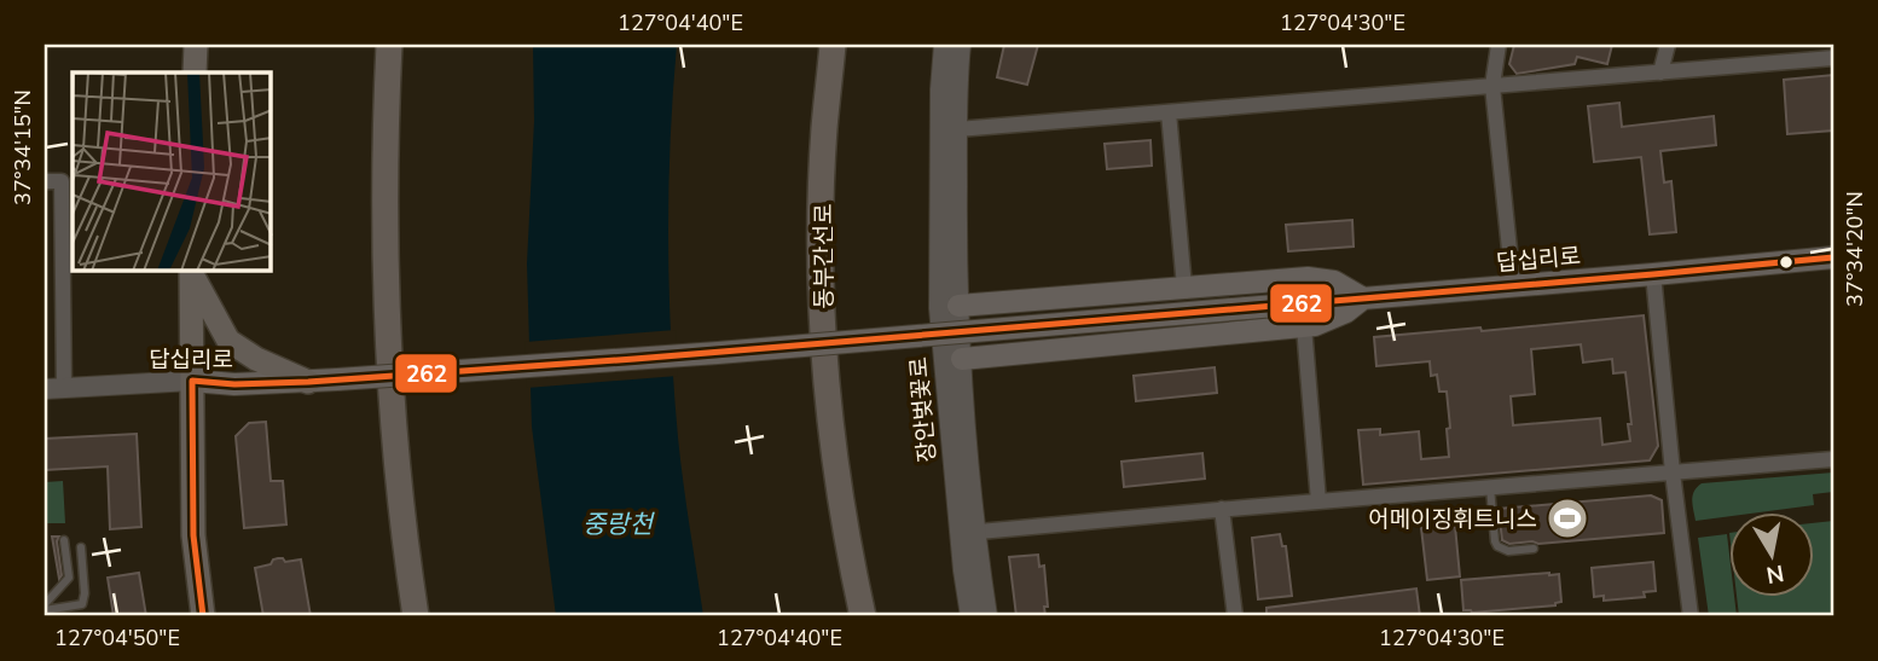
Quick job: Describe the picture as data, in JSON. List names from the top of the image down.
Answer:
{
  "streets": {
    "highway": ["동부간선로"],
    "main road": ["답십리로"],
    "street": ["장안벚꽃로"]
  },
  "water": ["중랑천"],
  "places": {
    "sports": ["어메이징휘트니스"]
  },
  "lines": ["transit line 262"],
  "north": "bottom",
  "coordinates": [
    "127°04'40\"E",
    "127°04'30\"E",
    "37°34'15\"N",
    "37°34'20\"N",
    "127°04'50\"E"
  ]
}
